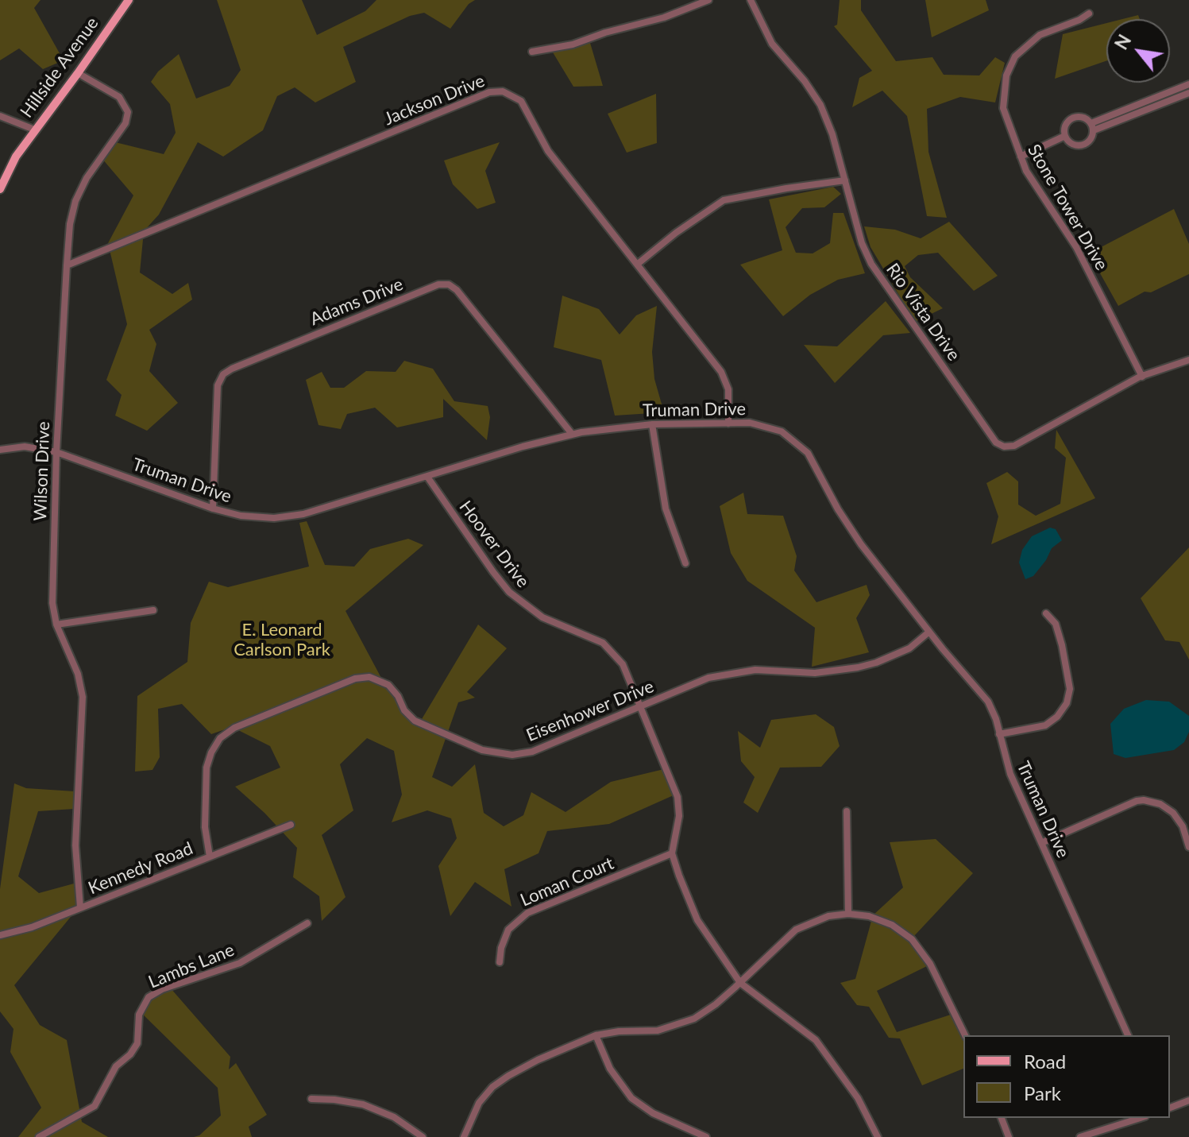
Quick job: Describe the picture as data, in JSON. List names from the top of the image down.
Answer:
{
  "streets": {
    "main road": ["Hillside Avenue"],
    "street": [
      "Jackson Drive",
      "Stone Tower Drive",
      "Adams Drive",
      "Rio Vista Drive",
      "Truman Drive",
      "Wilson Drive",
      "Hoover Drive",
      "Eisenhower Drive",
      "Kennedy Road",
      "Loman Court",
      "Lambs Lane"
    ]
  },
  "crossings": [
    ["Hillside Avenue", "Wilson Drive"],
    ["Jackson Drive", "Truman Drive"],
    ["Jackson Drive", "Wilson Drive"],
    ["Stone Tower Drive", "Rio Vista Drive"],
    ["Adams Drive", "Truman Drive"],
    ["Truman Drive", "Wilson Drive"],
    ["Truman Drive", "Hoover Drive"],
    ["Truman Drive", "Eisenhower Drive"],
    ["Wilson Drive", "Kennedy Road"],
    ["Hoover Drive", "Eisenhower Drive"],
    ["Hoover Drive", "Loman Court"],
    ["Eisenhower Drive", "Kennedy Road"]
  ],
  "parks": ["E. Leonard Carlson Park"],
  "legend": ["Road", "Park"],
  "north": "top left"
}
